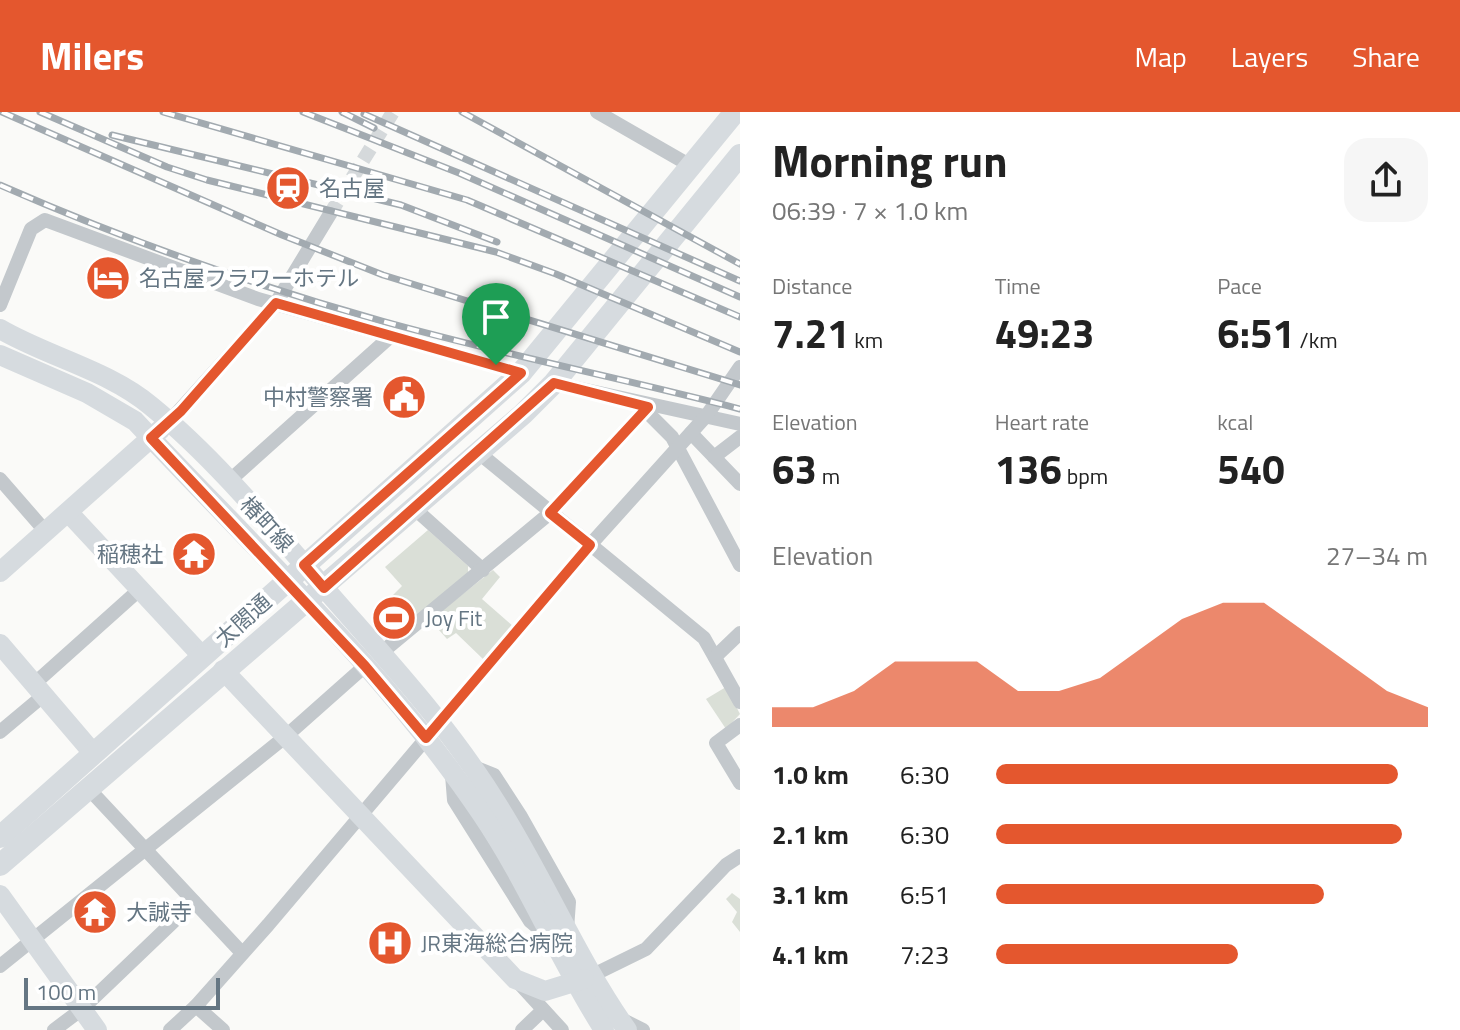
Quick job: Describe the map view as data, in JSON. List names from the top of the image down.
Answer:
{
  "streets": {
    "main road": ["太閤通"],
    "street": ["椿町線"]
  },
  "crossings": [
    ["椿町線", "太閤通"]
  ],
  "places": {
    "station": ["名古屋"],
    "hotel": ["名古屋フラワーホテル"],
    "public building": ["中村警察署"],
    "temple": ["稲穂社", "大誠寺"],
    "sports": ["Joy Fit"],
    "hospital": ["JR東海総合病院"]
  },
  "scale_bar": "100 m",
  "page": {
    "header": "Milers",
    "nav": ["Map", "Layers", "Share"],
    "heading": ["Morning run", "06:39 · 7 × 1.0 km"],
    "stats": [
      ["Distance", "7.21 km"],
      ["Time", "49:23"],
      ["Pace", "6:51 /km"],
      ["Elevation", "63 m"],
      ["Heart rate", "136 bpm"],
      ["kcal", "540"]
    ],
    "chart": ["Elevation", "27–34 m"],
    "list": [
      {
        "name": "1.0 km",
        "note": "6:30"
      },
      {
        "name": "2.1 km",
        "note": "6:30"
      },
      {
        "name": "3.1 km",
        "note": "6:51"
      },
      {
        "name": "4.1 km",
        "note": "7:23"
      }
    ],
    "scale": "100 m"
  }
}
